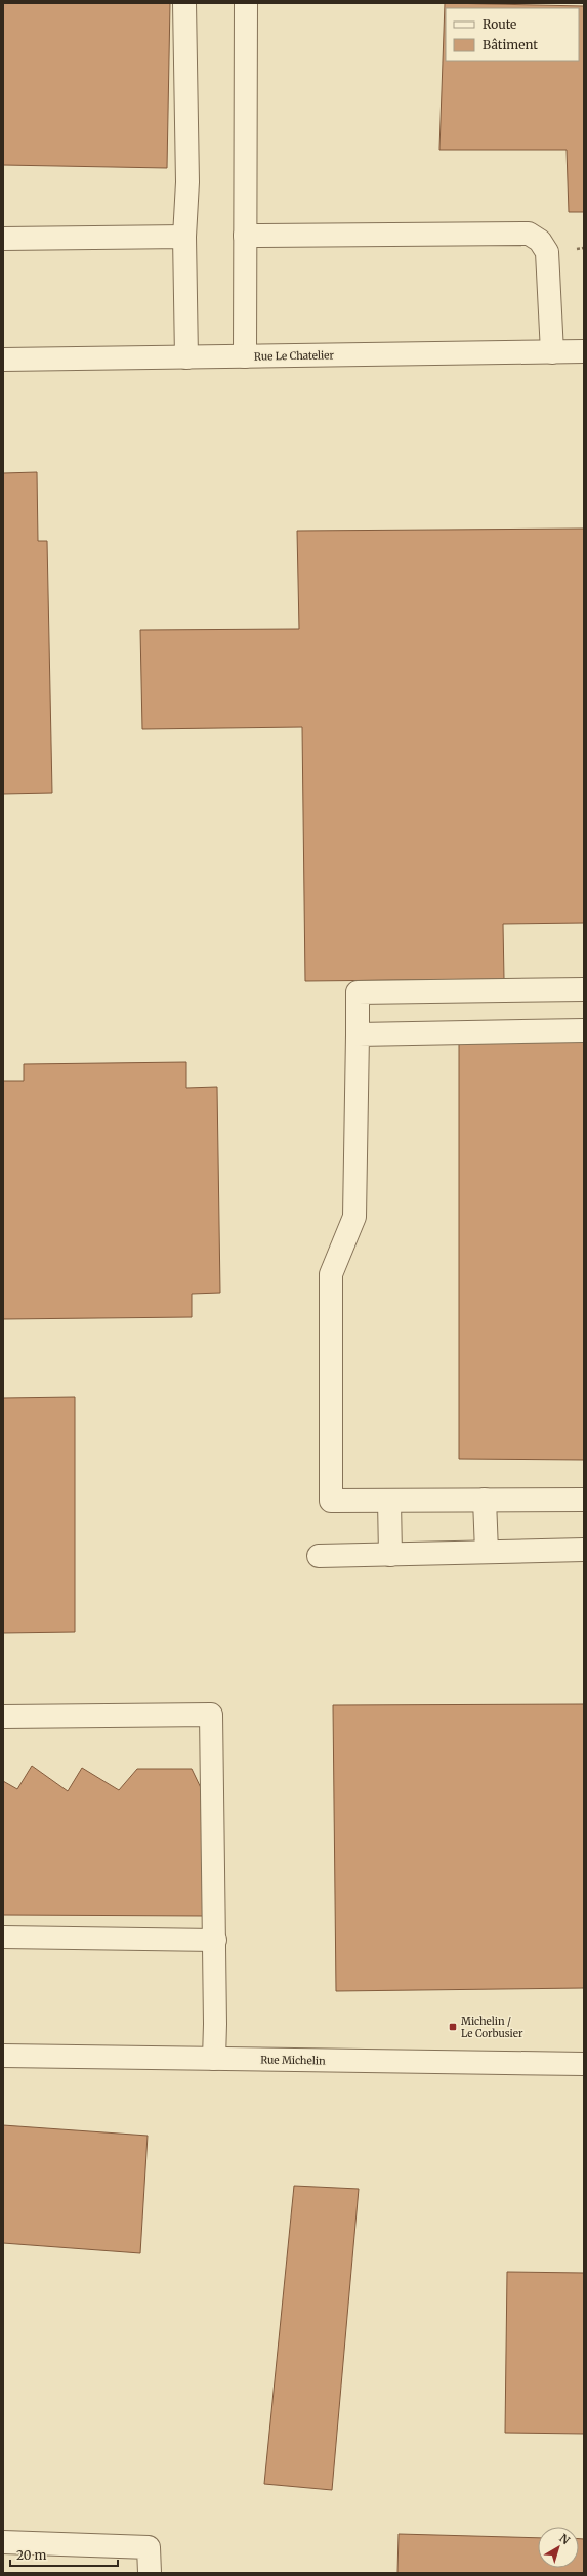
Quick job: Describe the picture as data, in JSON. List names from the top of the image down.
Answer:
{
  "streets": {
    "street": ["Rue Le Chatelier", "Rue Michelin"]
  },
  "places": {
    "transit": ["Michelin / Le Corbusier"]
  },
  "legend": ["Route", "Bâtiment"],
  "scale_bar": "20 m",
  "north": "top right"
}
